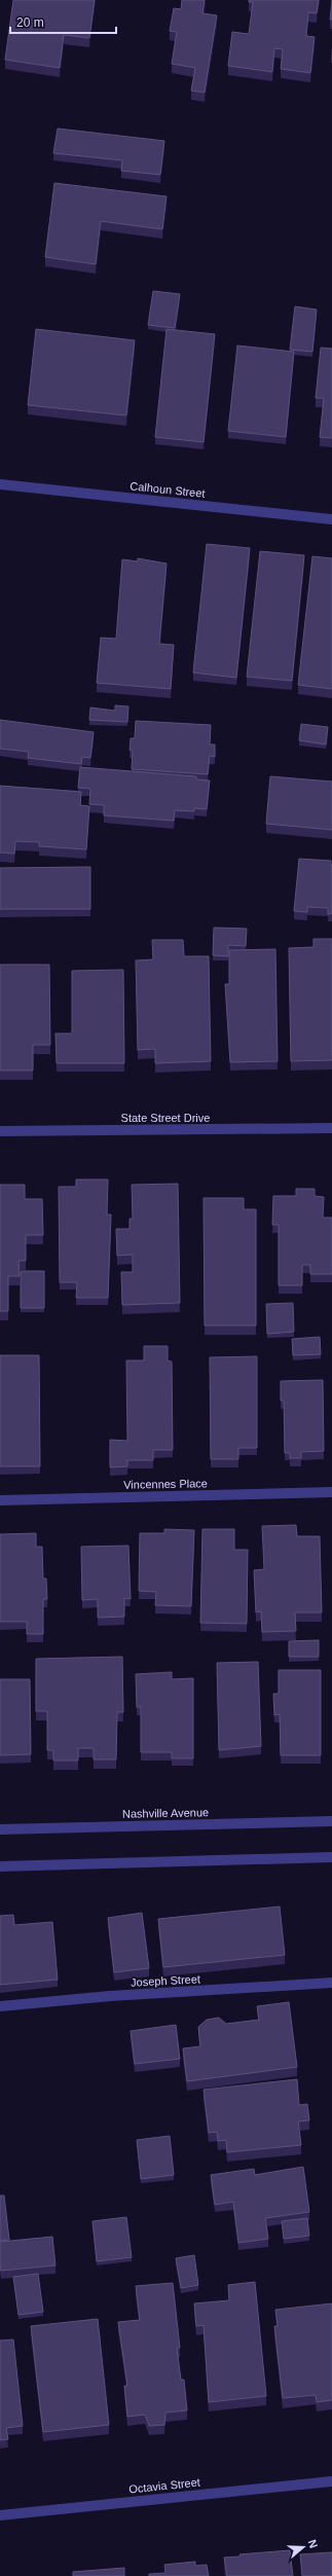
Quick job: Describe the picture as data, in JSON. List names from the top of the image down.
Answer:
{
  "streets": {
    "street": [
      "Calhoun Street",
      "State Street Drive",
      "Vincennes Place",
      "Nashville Avenue",
      "Joseph Street",
      "Octavia Street"
    ]
  },
  "scale_bar": "20 m",
  "north": "right"
}
